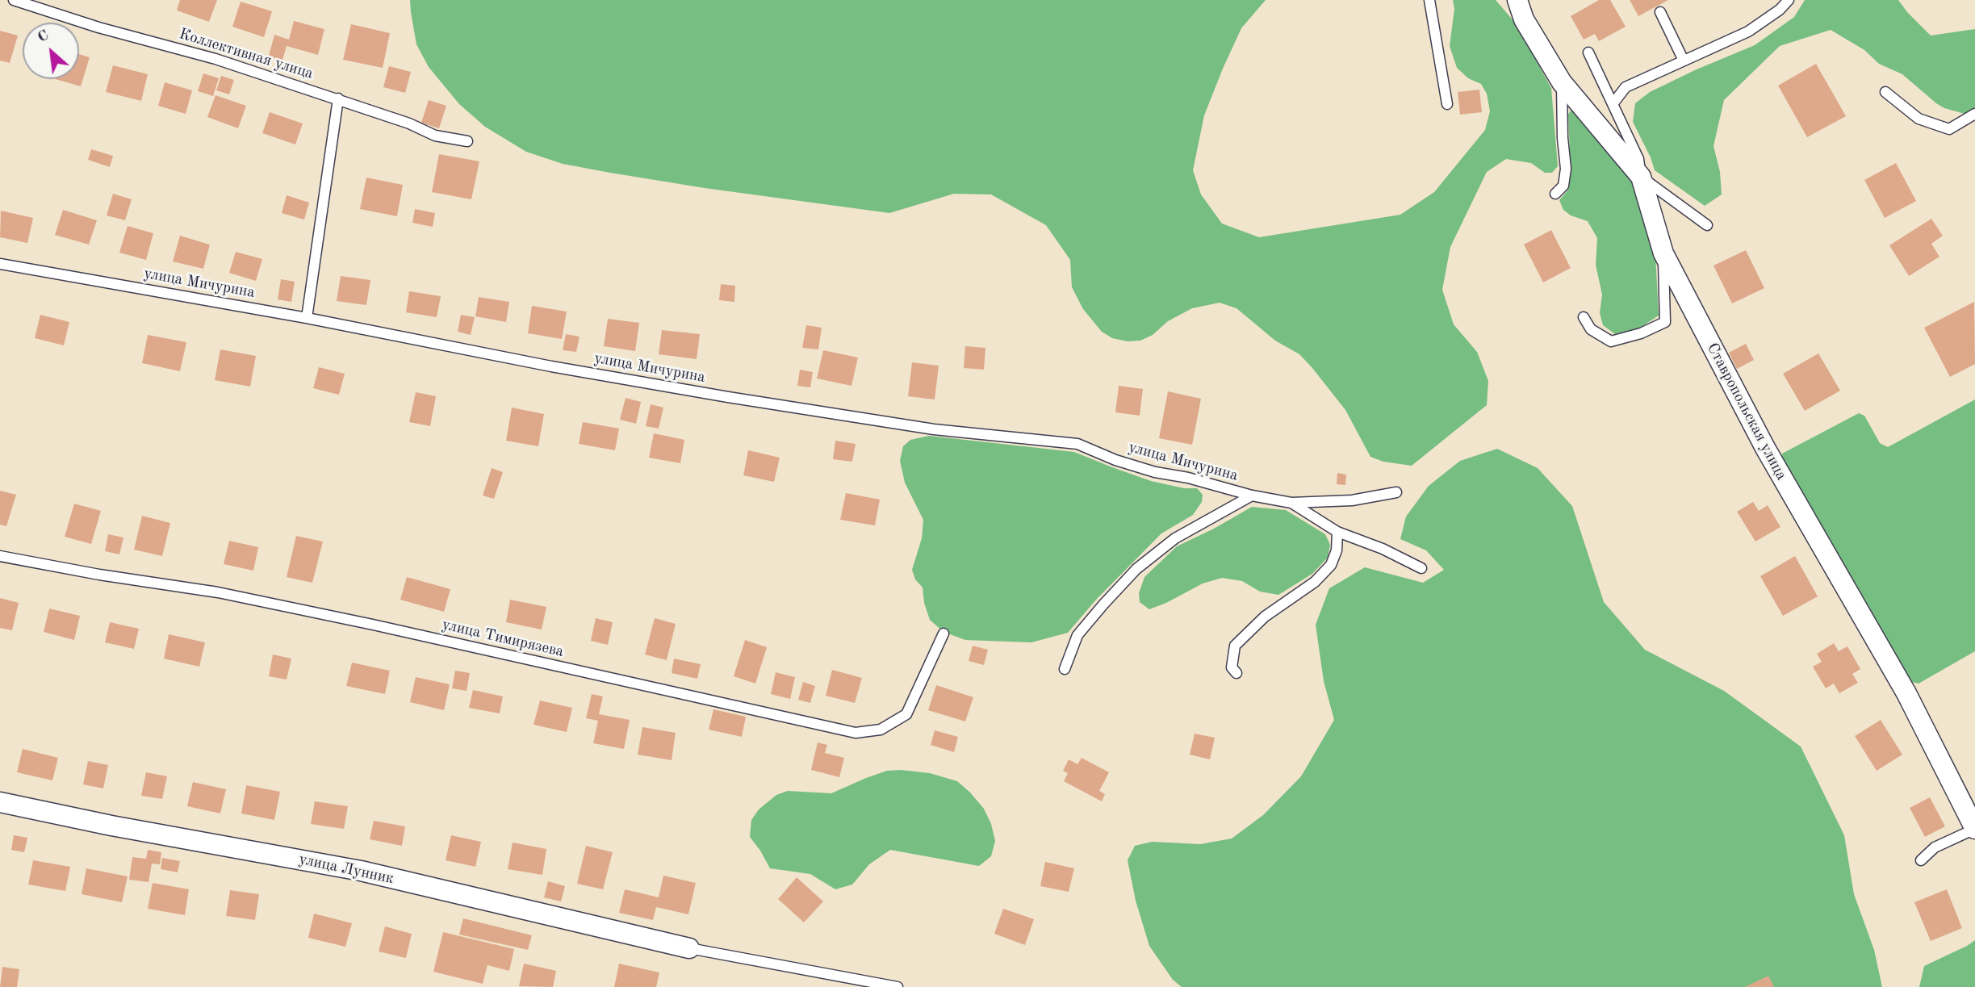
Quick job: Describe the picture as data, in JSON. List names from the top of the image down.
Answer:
{
  "streets": {
    "street": ["Ставропольская улица", "улица Лунник"],
    "lane": ["Коллективная улица", "улица Мичурина", "улица Тимирязева"]
  },
  "north": "top left"
}
